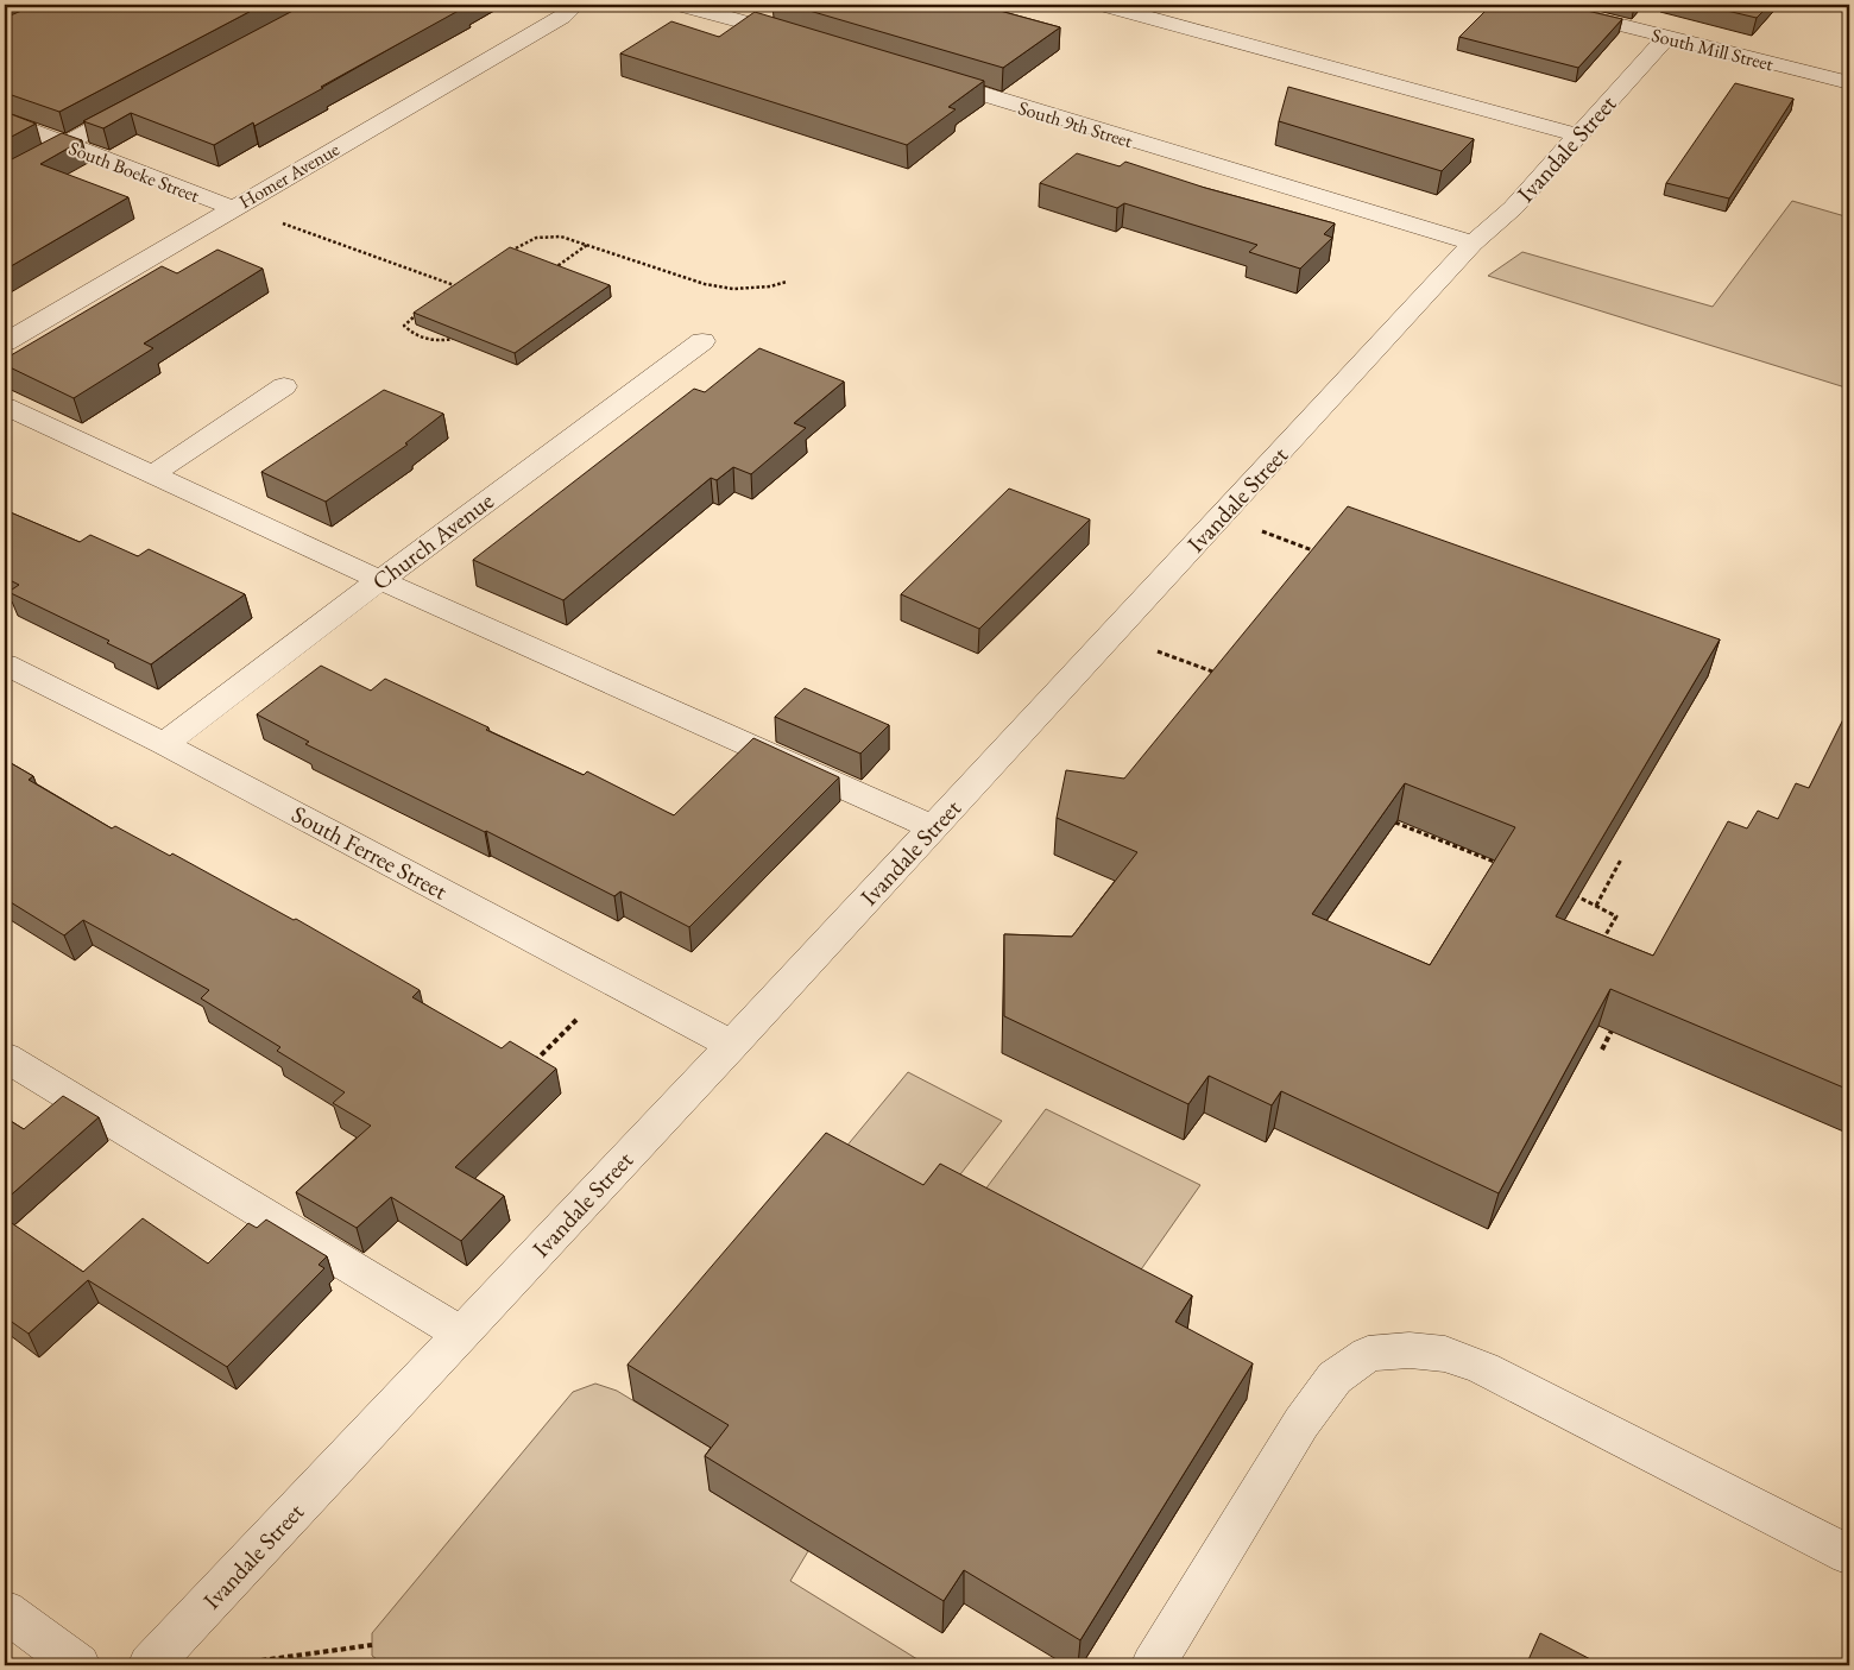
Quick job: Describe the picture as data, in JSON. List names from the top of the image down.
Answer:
{
  "streets": {
    "street": [
      "South Mill Street",
      "South 9th Street",
      "Ivandale Street",
      "South Boeke Street",
      "Homer Avenue",
      "Church Avenue",
      "South Ferree Street"
    ]
  },
  "crossings": [
    ["South Mill Street", "Ivandale Street"],
    ["South 9th Street", "Ivandale Street"],
    ["Ivandale Street", "South Ferree Street"],
    ["South Boeke Street", "Homer Avenue"],
    ["Church Avenue", "South Ferree Street"]
  ]
}
